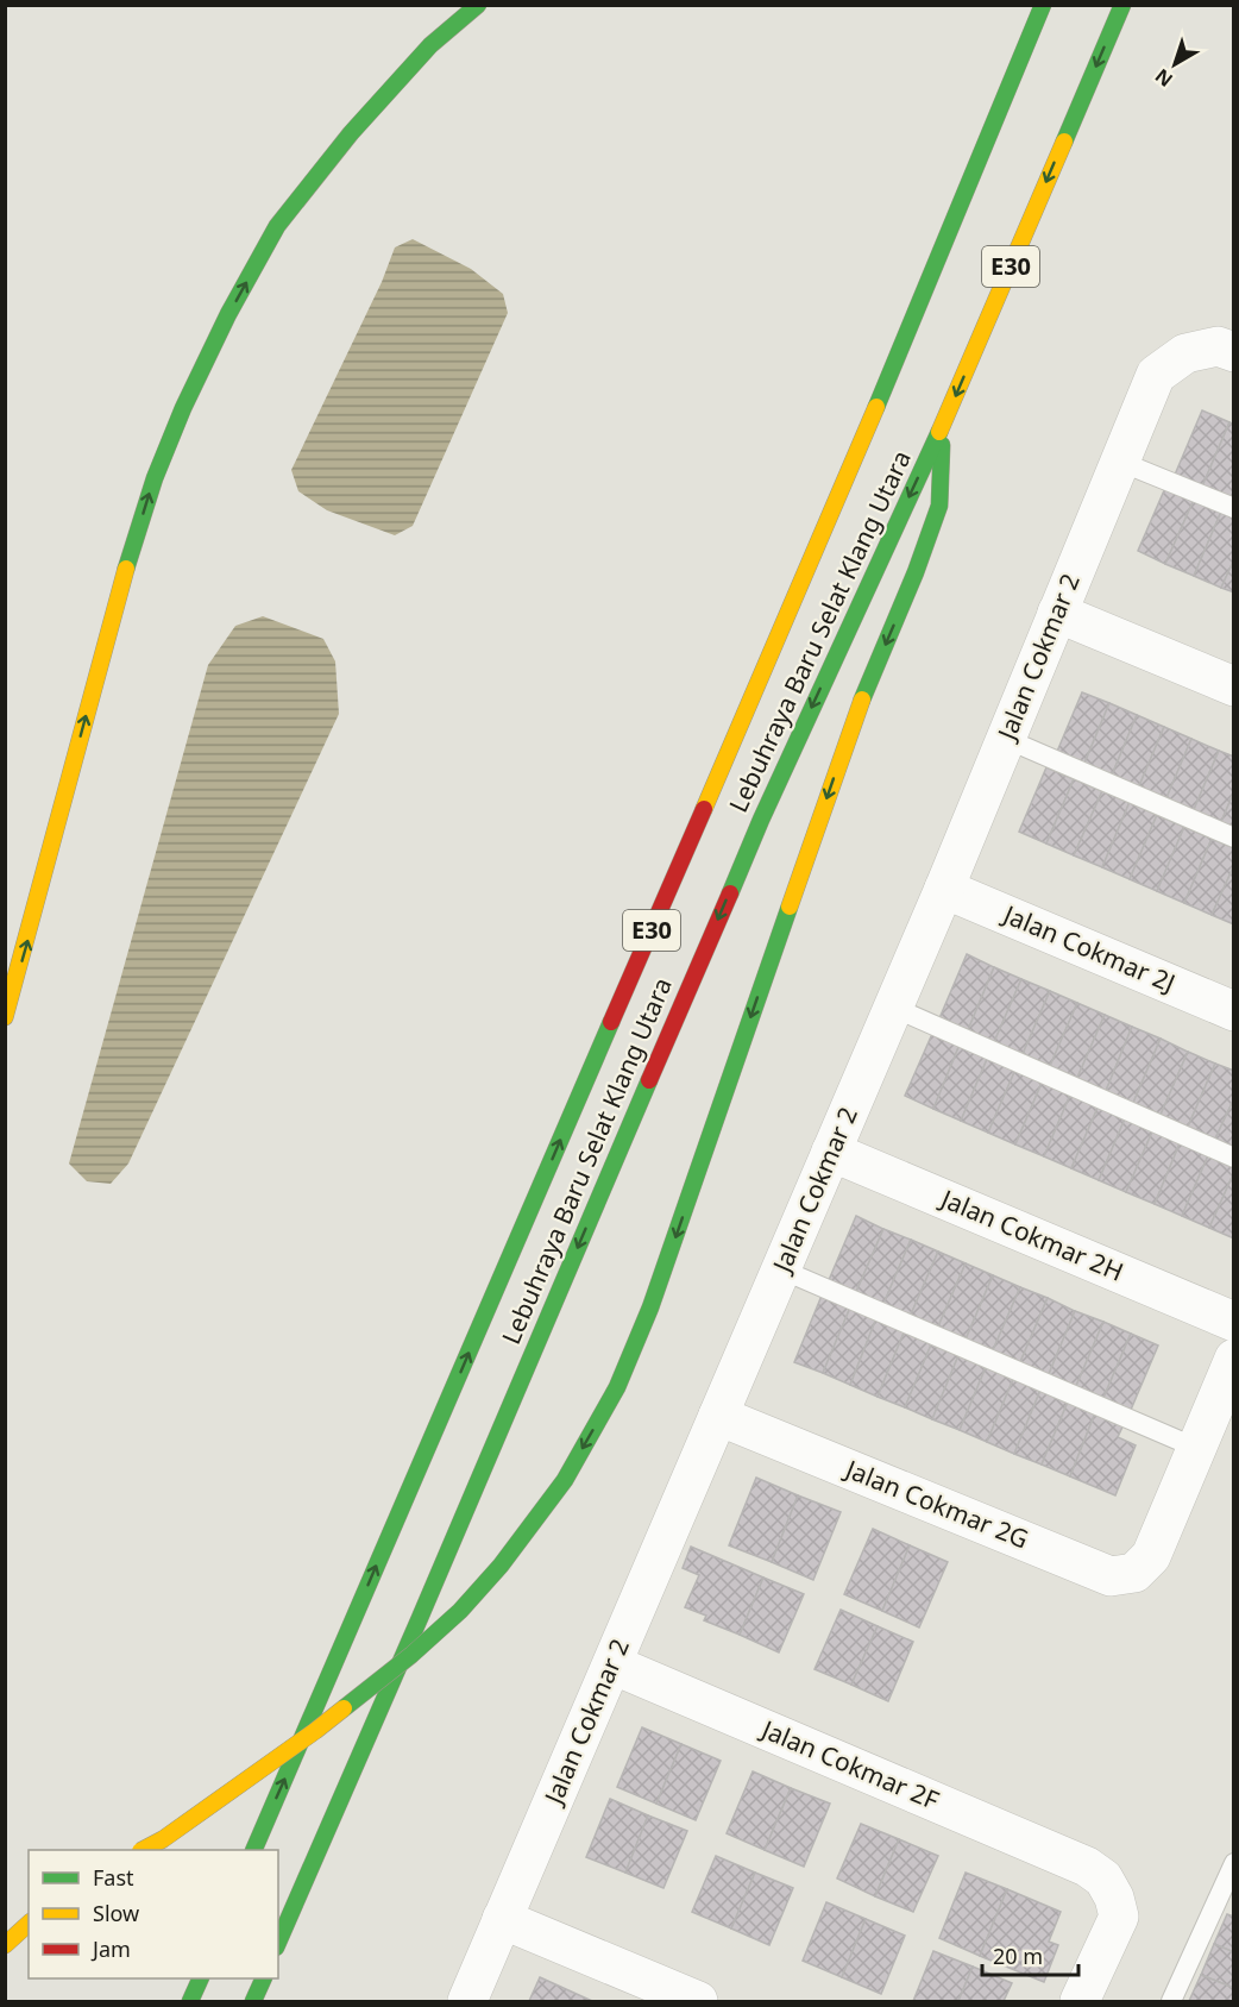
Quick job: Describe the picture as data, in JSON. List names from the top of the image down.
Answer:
{
  "streets": {
    "highway": ["E30", "Lebuhraya Baru Selat Klang Utara"],
    "street": [
      "Jalan Cokmar 2",
      "Jalan Cokmar 2J",
      "Jalan Cokmar 2H",
      "Jalan Cokmar 2G",
      "Jalan Cokmar 2F"
    ]
  },
  "crossings": [
    ["Jalan Cokmar 2", "Jalan Cokmar 2J"],
    ["Jalan Cokmar 2", "Jalan Cokmar 2H"],
    ["Jalan Cokmar 2", "Jalan Cokmar 2G"],
    ["Jalan Cokmar 2", "Jalan Cokmar 2F"]
  ],
  "legend": ["Fast", "Slow", "Jam"],
  "scale_bar": "20 m",
  "north": "bottom left"
}
